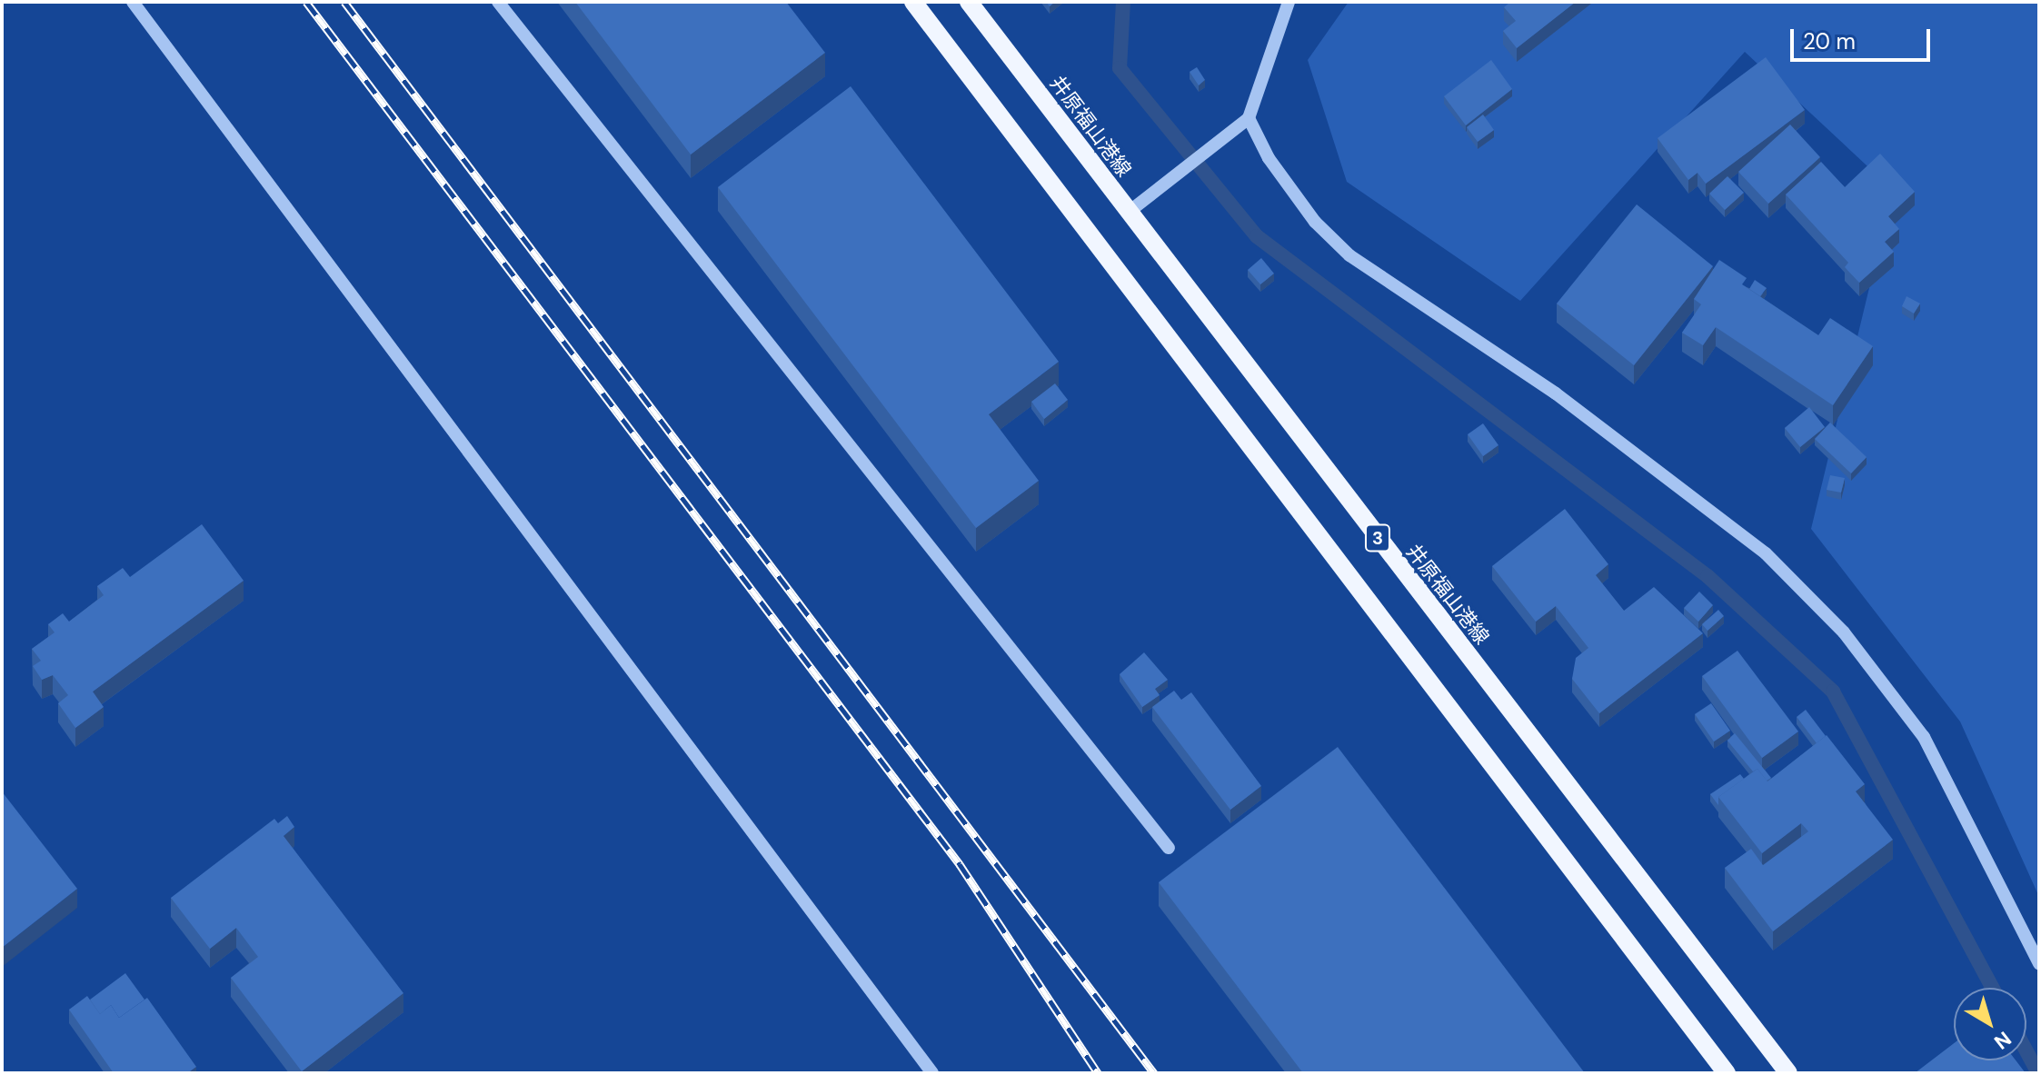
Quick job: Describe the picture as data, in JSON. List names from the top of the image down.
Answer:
{
  "streets": {
    "main road": ["井原福山港線", "3"]
  },
  "scale_bar": "20 m",
  "north": "bottom right"
}
